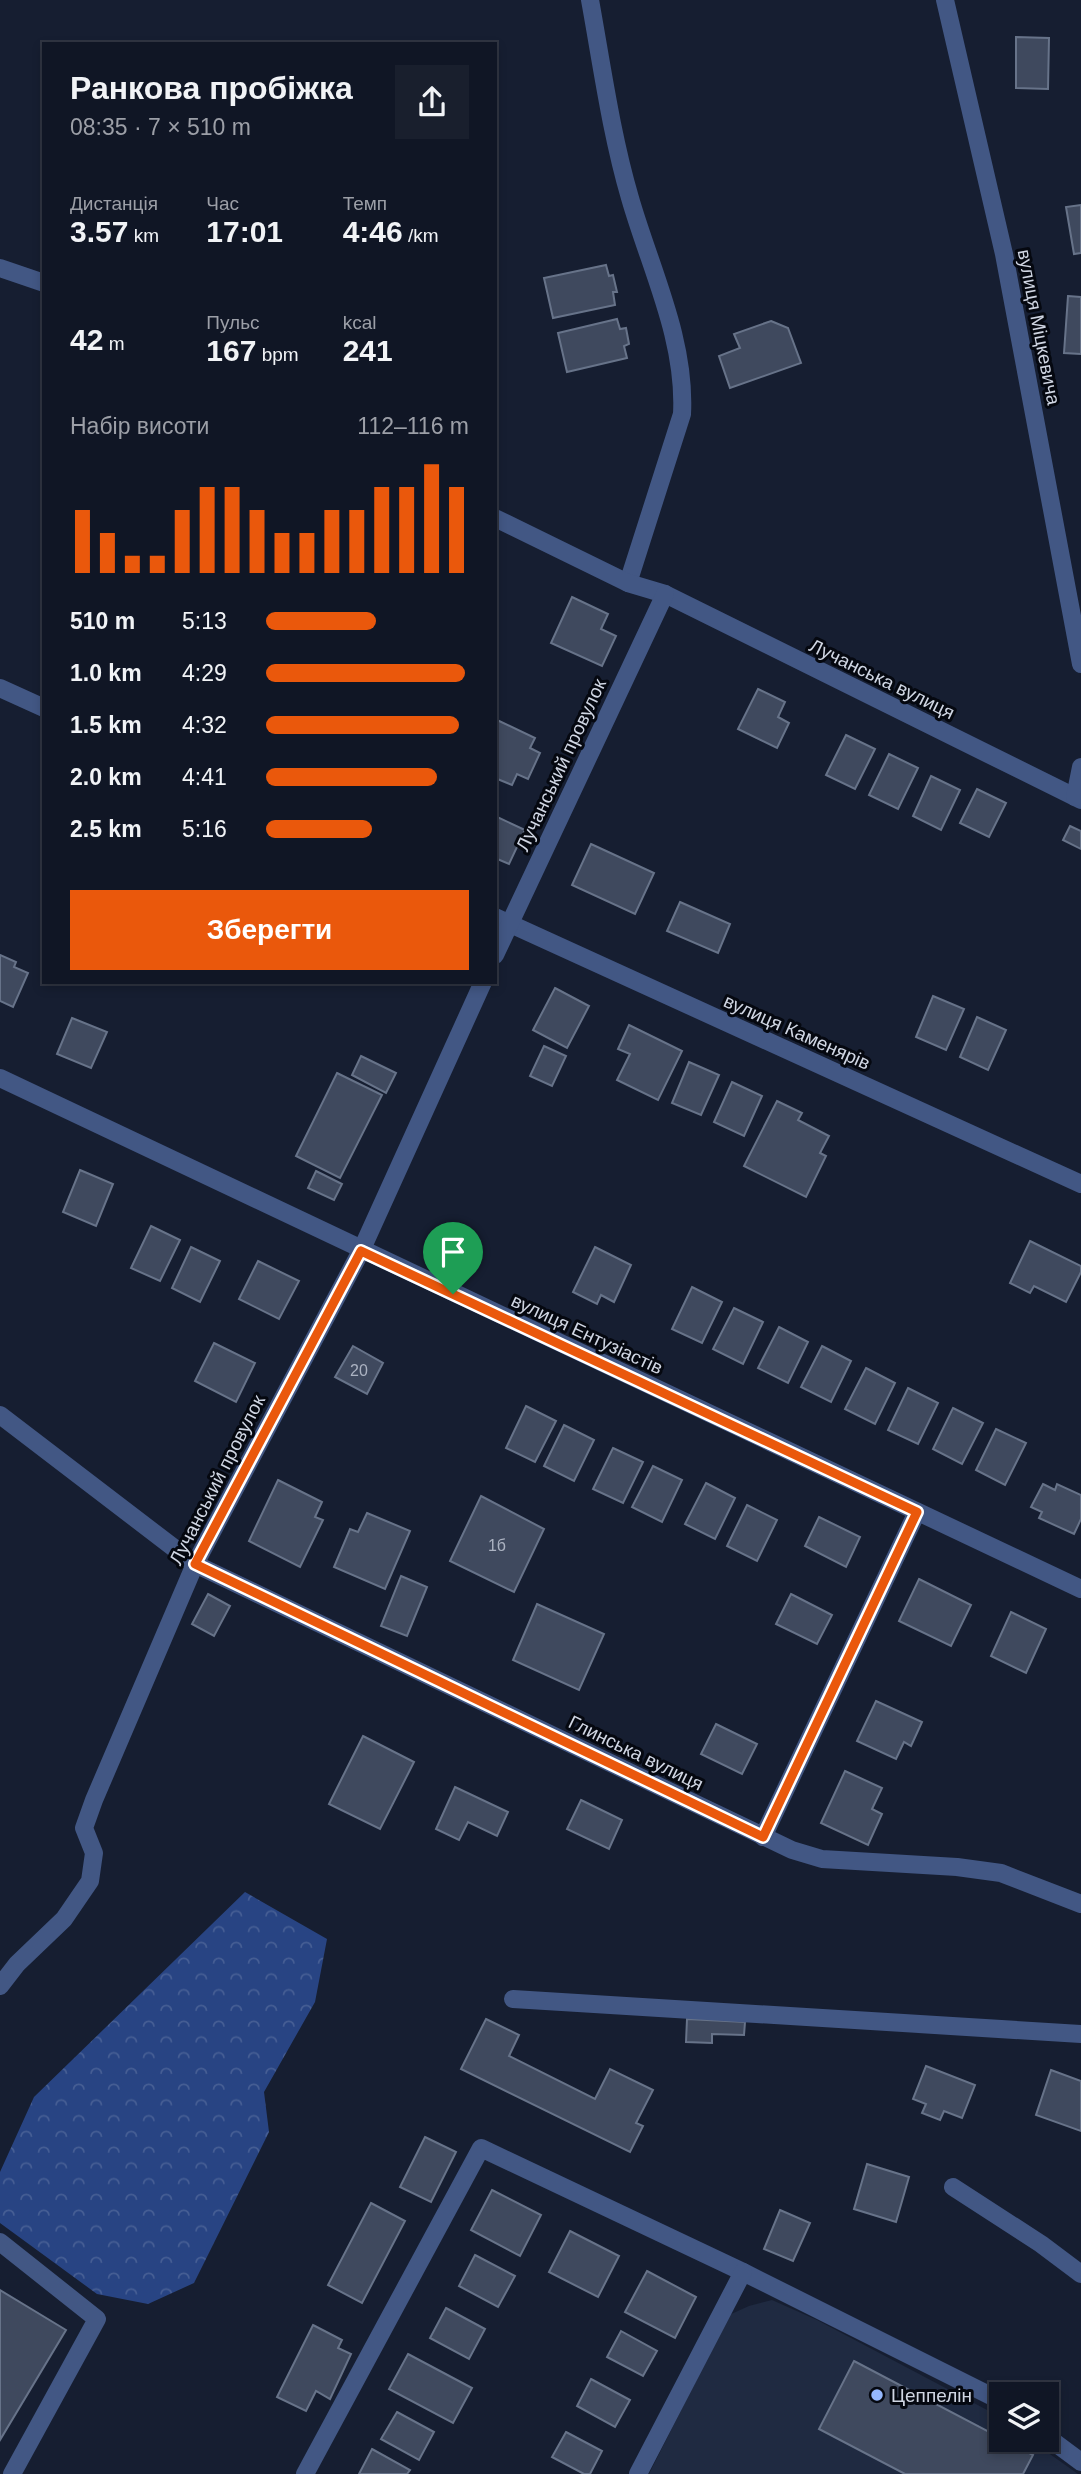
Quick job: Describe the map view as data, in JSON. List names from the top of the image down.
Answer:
{
  "streets": {
    "street": [
      "вулиця Міцкевича",
      "Лучанська вулиця",
      "Лучанський провулок",
      "вулиця Каменярів",
      "вулиця Ентузіастів",
      "Глинська вулиця"
    ]
  },
  "crossings": [
    ["Лучанська вулиця", "Лучанський провулок"],
    ["Лучанський провулок", "вулиця Каменярів"],
    ["Лучанський провулок", "вулиця Ентузіастів"],
    ["Лучанський провулок", "Глинська вулиця"]
  ],
  "places": ["Цеппелін"],
  "house_numbers": ["20", "1б"],
  "page": {
    "heading": ["Ранкова пробіжка", "08:35 · 7 × 510 m"],
    "stats": [
      ["Дистанція", "3.57 km"],
      ["Час", "17:01"],
      ["Темп", "4:46 /km"],
      ["42 m"],
      ["Пульс", "167 bpm"],
      ["kcal", "241"]
    ],
    "chart": ["Набір висоти", "112–116 m"],
    "list": [
      {
        "name": "510 m",
        "note": "5:13"
      },
      {
        "name": "1.0 km",
        "note": "4:29"
      },
      {
        "name": "1.5 km",
        "note": "4:32"
      },
      {
        "name": "2.0 km",
        "note": "4:41"
      },
      {
        "name": "2.5 km",
        "note": "5:16"
      }
    ],
    "buttons": "Зберегти"
  }
}
